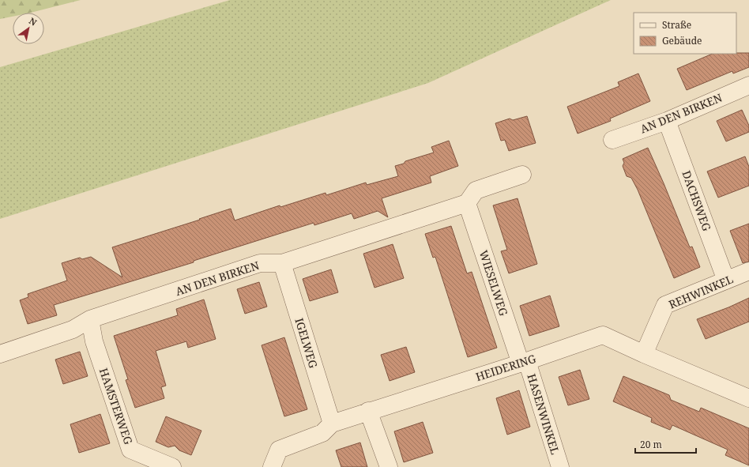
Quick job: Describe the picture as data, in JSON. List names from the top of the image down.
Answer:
{
  "streets": {
    "street": [
      "AN DEN BIRKEN",
      "DACHSWEG",
      "WIESELWEG",
      "REHWINKEL",
      "IGELWEG",
      "HEIDERING",
      "HAMSTERWEG",
      "HASENWINKEL"
    ]
  },
  "crossings": [
    ["AN DEN BIRKEN", "DACHSWEG"],
    ["AN DEN BIRKEN", "WIESELWEG"],
    ["AN DEN BIRKEN", "IGELWEG"],
    ["AN DEN BIRKEN", "HAMSTERWEG"],
    ["DACHSWEG", "REHWINKEL"],
    ["WIESELWEG", "HEIDERING"],
    ["WIESELWEG", "HASENWINKEL"],
    ["REHWINKEL", "HEIDERING"],
    ["IGELWEG", "HEIDERING"],
    ["HEIDERING", "HASENWINKEL"]
  ],
  "legend": ["Straße", "Gebäude"],
  "scale_bar": "20 m",
  "north": "top right"
}
